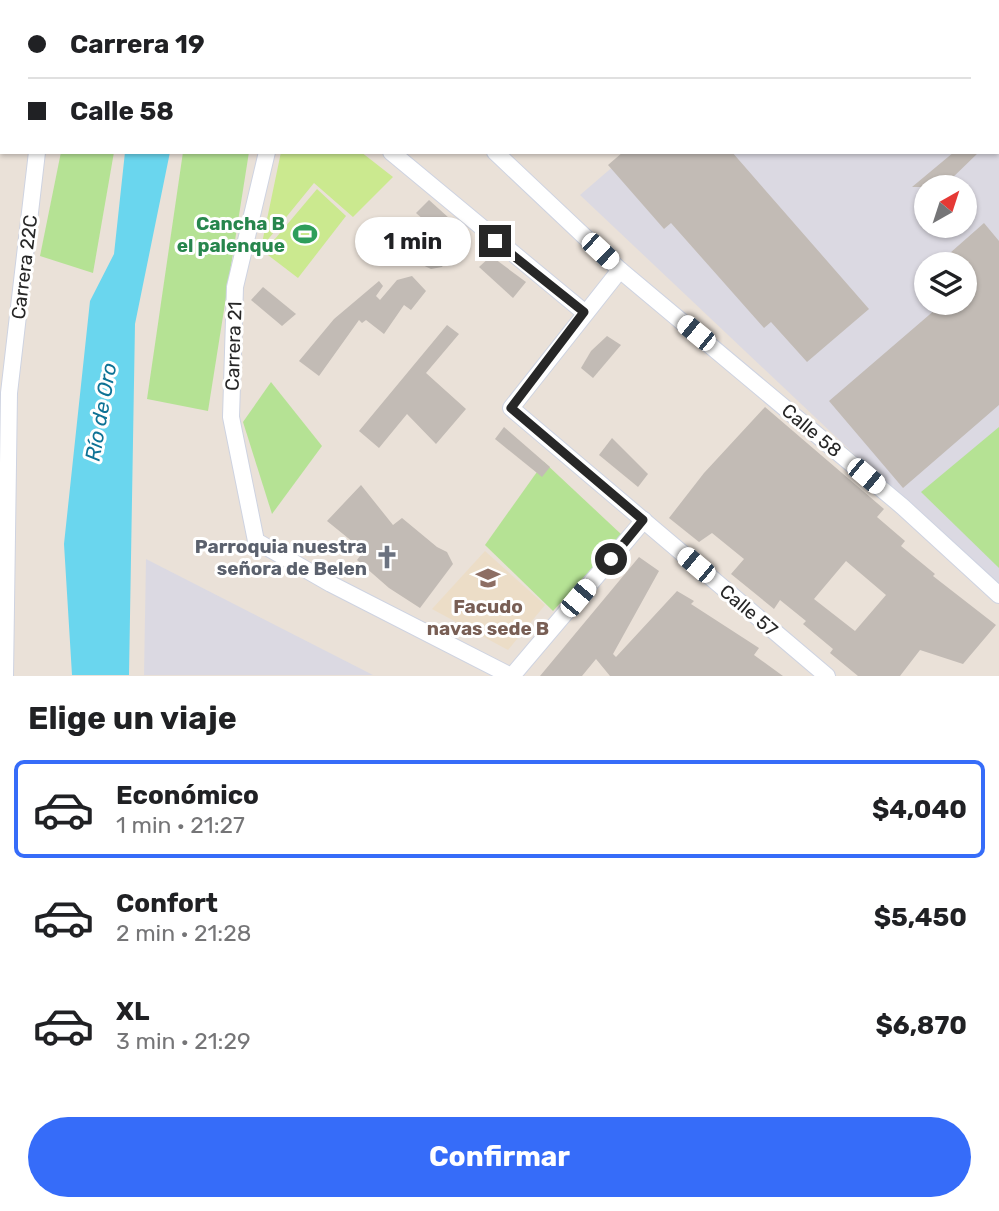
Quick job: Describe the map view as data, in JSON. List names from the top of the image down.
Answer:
{
  "streets": {
    "street": [
      "Carrera 22C",
      "Carrera 21",
      "Calle 58",
      "Calle 57"
    ]
  },
  "water": ["Río de Oro"],
  "places": {
    "sports": ["Cancha B el palenque"],
    "church": ["Parroquia nuestra señora de Belen"],
    "school or university": ["Facudo navas sede B"]
  },
  "north": "top right",
  "page": {
    "banner": ["Carrera 19", "Calle 58"],
    "bubble": "1 min",
    "heading": "Elige un viaje",
    "list": [
      {
        "name": "Económico",
        "note": "1 min · 21:27",
        "value": "$4,040"
      },
      {
        "name": "Confort",
        "note": "2 min · 21:28",
        "value": "$5,450"
      },
      {
        "name": "XL",
        "note": "3 min · 21:29",
        "value": "$6,870"
      }
    ],
    "buttons": "Confirmar"
  }
}
